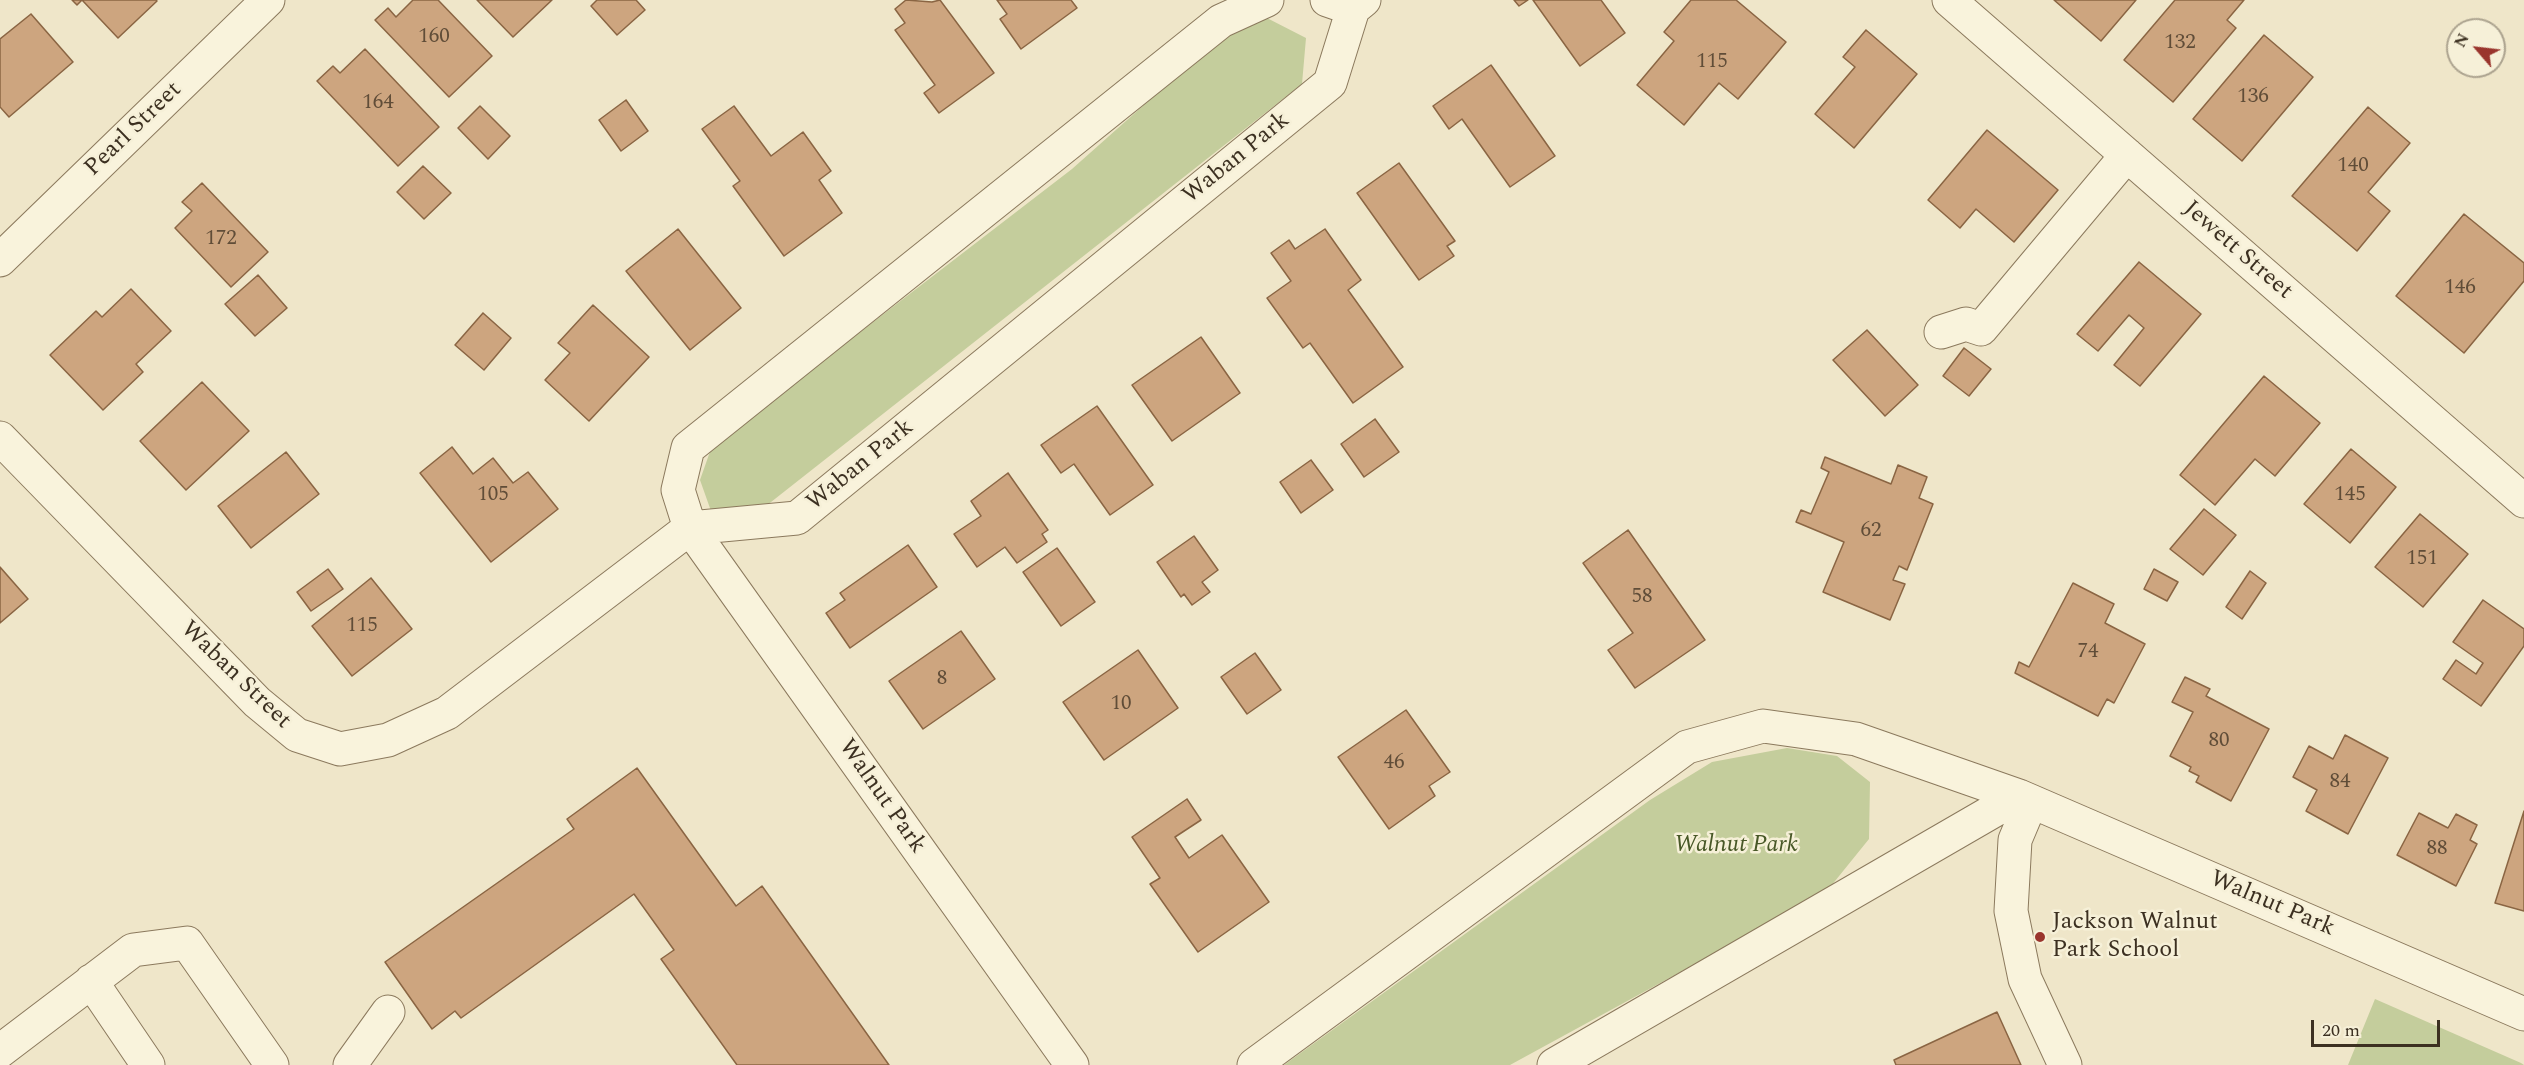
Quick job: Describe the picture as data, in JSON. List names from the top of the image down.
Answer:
{
  "streets": {
    "street": [
      "Pearl Street",
      "Waban Park",
      "Jewett Street",
      "Waban Street",
      "Walnut Park"
    ]
  },
  "crossings": [
    ["Waban Park", "Waban Street"],
    ["Waban Park", "Walnut Park"],
    ["Waban Street", "Walnut Park"]
  ],
  "parks": ["Walnut Park"],
  "places": ["Jackson Walnut Park School"],
  "house_numbers": [
    "160",
    "132",
    "115",
    "136",
    "164",
    "140",
    "172",
    "146",
    "105",
    "145",
    "62",
    "151",
    "58",
    "115",
    "74",
    "8",
    "10",
    "80",
    "46",
    "84",
    "88"
  ],
  "scale_bar": "20 m",
  "north": "top left"
}
